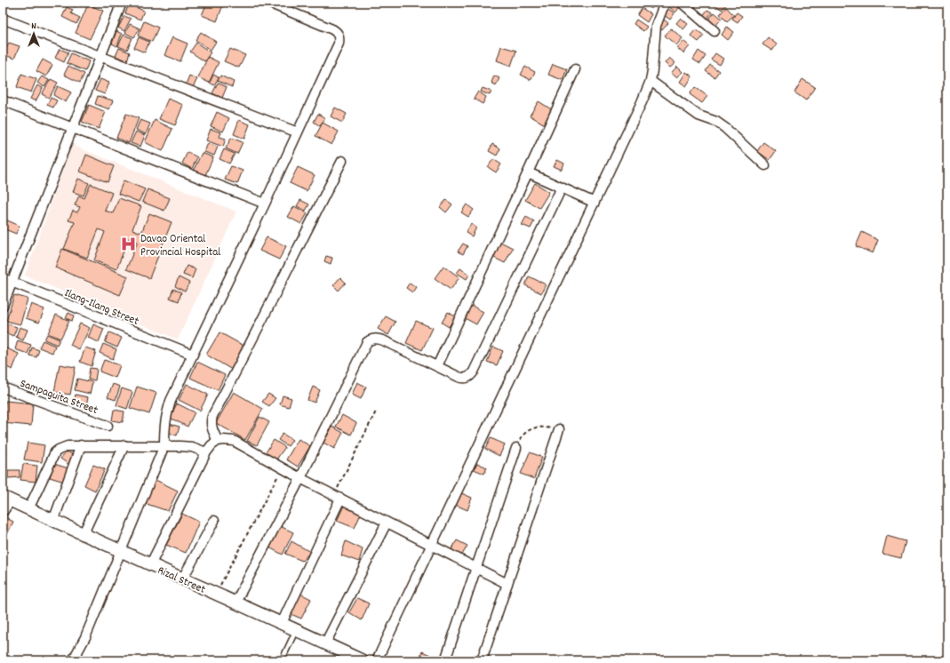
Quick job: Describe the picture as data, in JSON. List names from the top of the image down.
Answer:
{
  "streets": {
    "street": ["Ilang-Ilang Street", "Sampaguita Street", "Rizal Street"]
  },
  "places": {
    "hospital": ["Davao Oriental Provincial Hospital"]
  },
  "north": "top"
}
